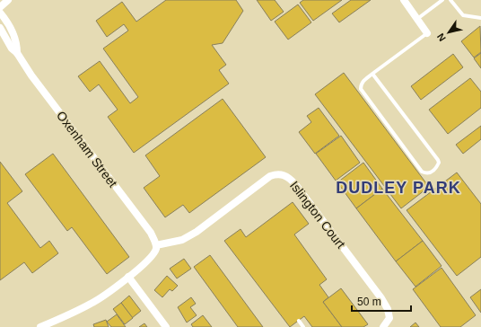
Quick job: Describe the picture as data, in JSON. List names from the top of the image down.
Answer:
{
  "streets": {
    "street": ["Oxenham Street", "Islington Court"]
  },
  "crossings": [
    ["Oxenham Street", "Islington Court"]
  ],
  "districts": ["DUDLEY PARK"],
  "scale_bar": "50 m",
  "north": "bottom left"
}
